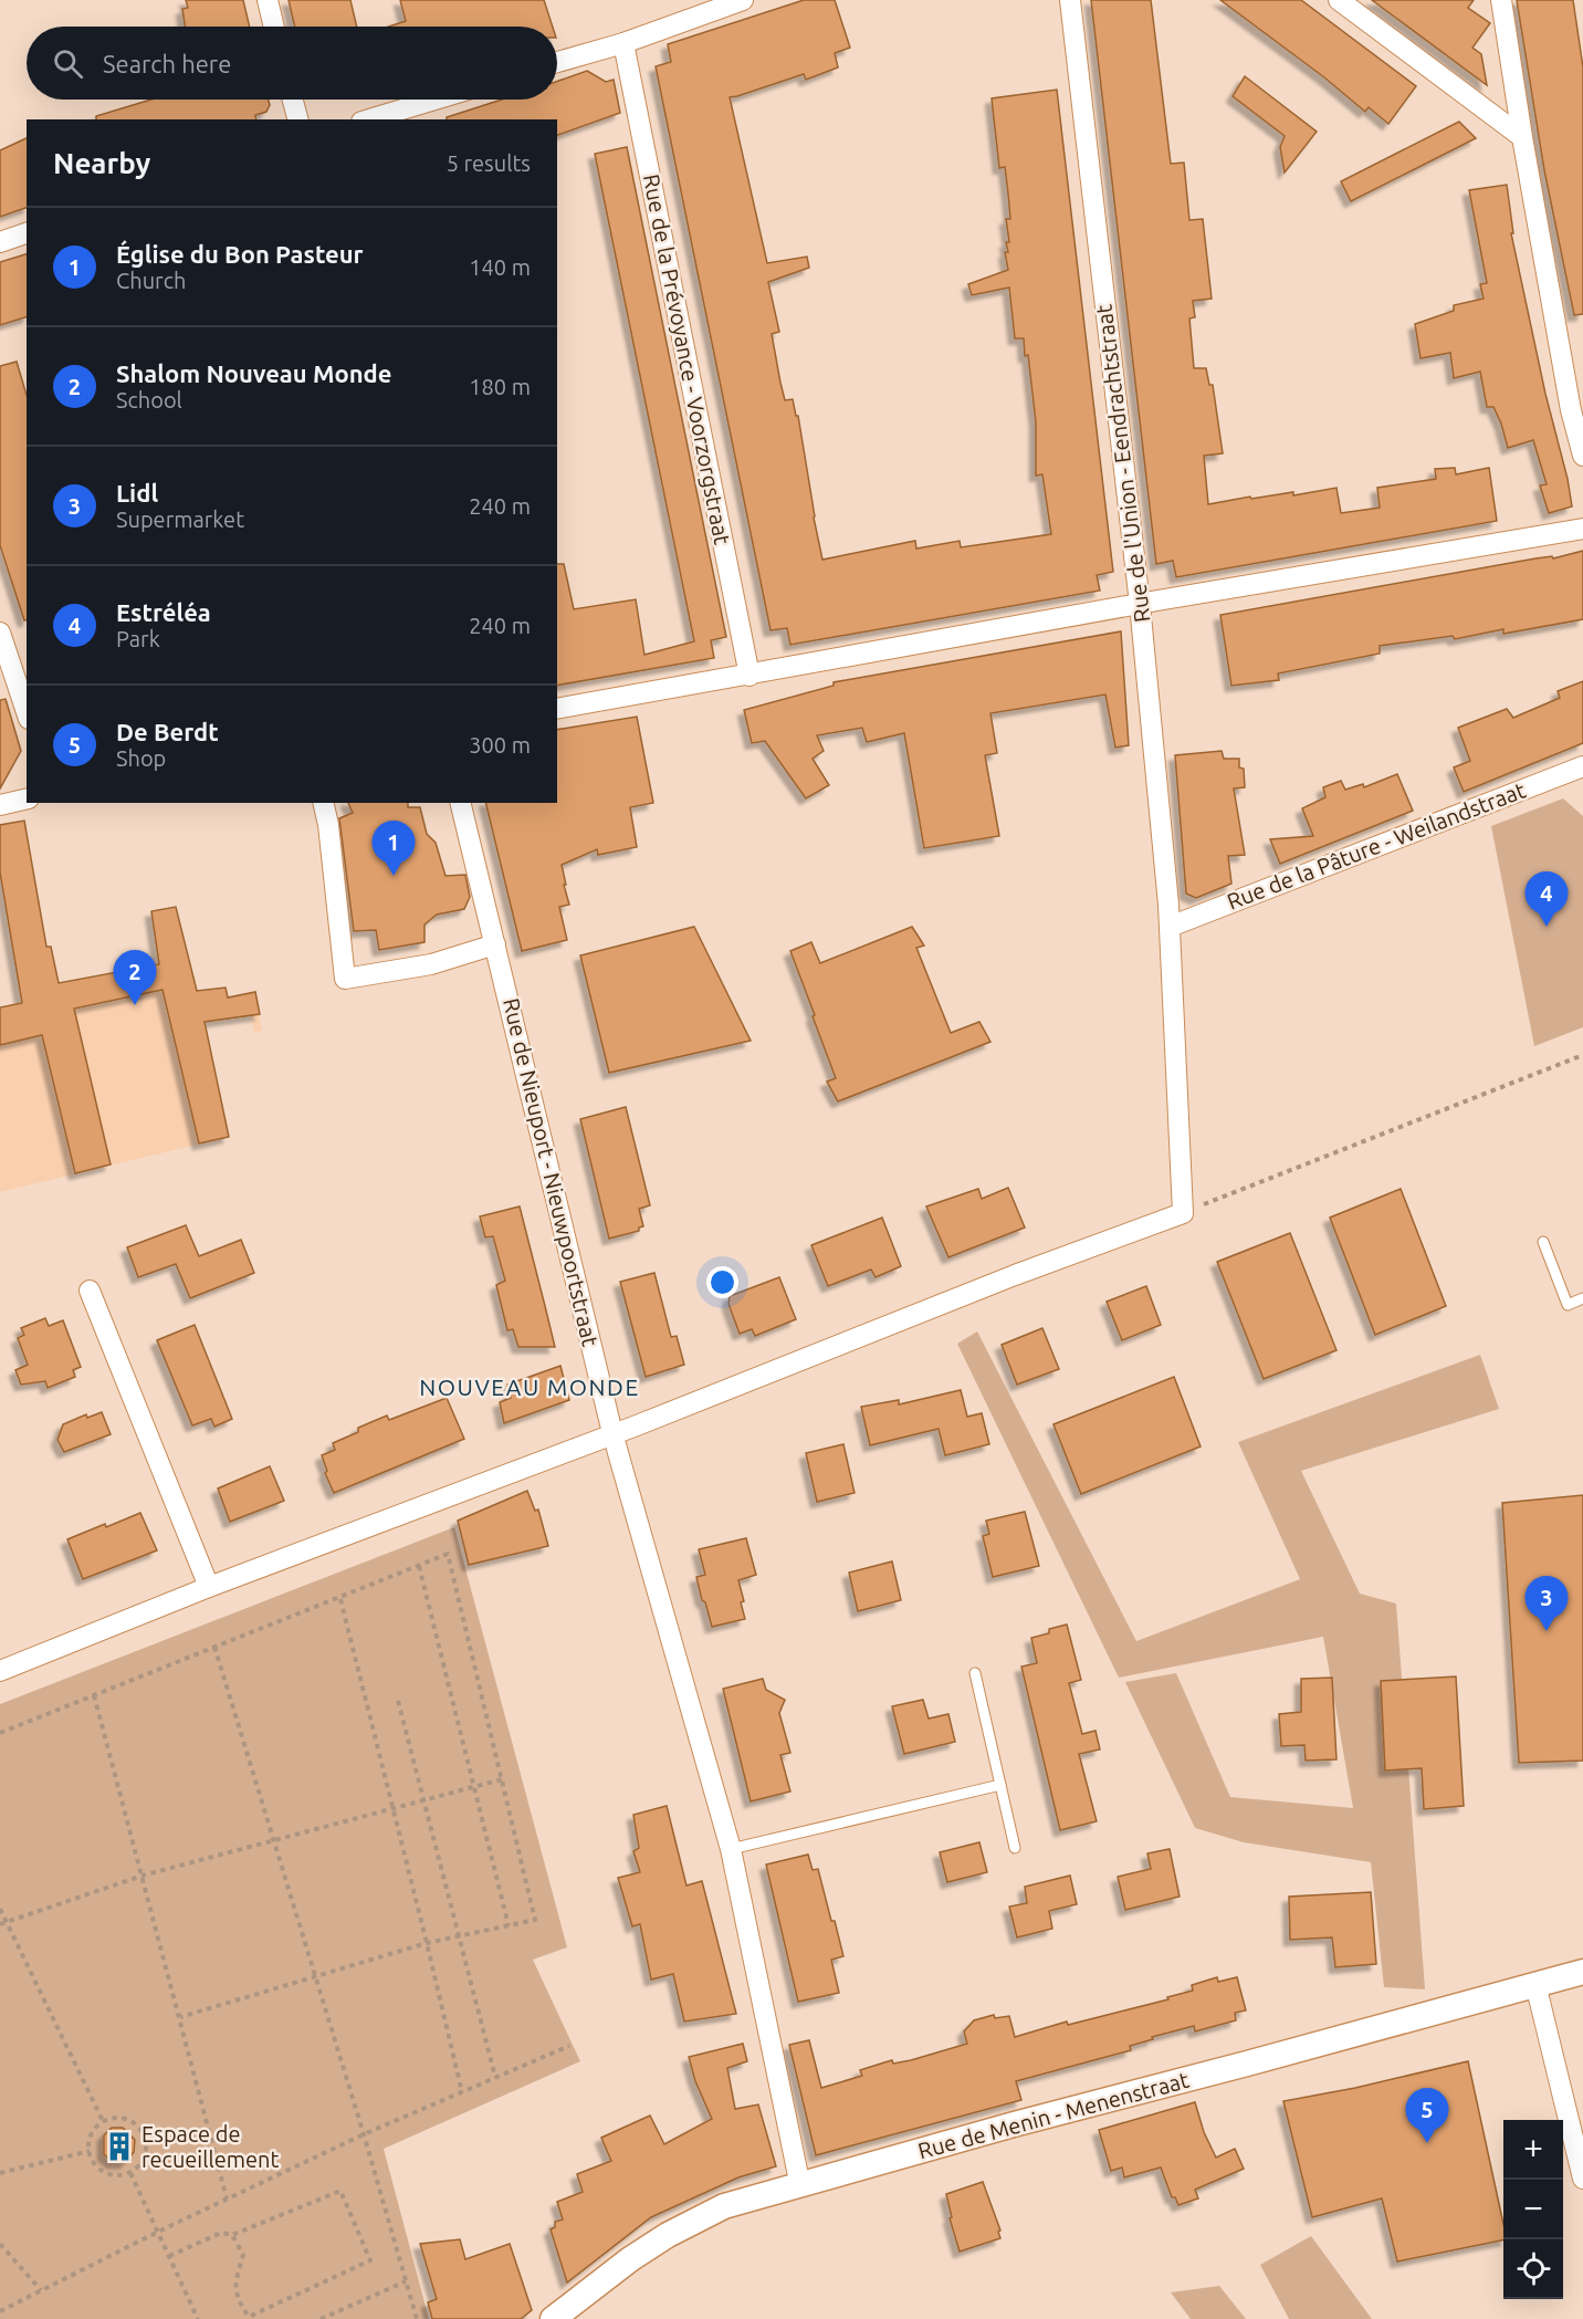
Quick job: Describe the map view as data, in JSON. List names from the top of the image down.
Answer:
{
  "streets": {
    "street": [
      "Rue de la Prévoyance - Voorzorgstraat",
      "Rue de l'Union - Eendrachtstraat",
      "Rue de la Pâture - Weilandstraat",
      "Rue de Nieuport - Nieuwpoortstraat",
      "Rue de Menin - Menenstraat"
    ]
  },
  "crossings": [
    ["Rue de l'Union - Eendrachtstraat", "Rue de la Pâture - Weilandstraat"],
    ["Rue de Nieuport - Nieuwpoortstraat", "Rue de Menin - Menenstraat"]
  ],
  "districts": ["NOUVEAU MONDE"],
  "places": {
    "building": ["Espace de recueillement"]
  },
  "page": {
    "search": "Search here",
    "heading": ["Nearby", "5 results"],
    "list": [
      {
        "mark": "1",
        "name": "Église du Bon Pasteur",
        "note": "Church",
        "value": "140 m"
      },
      {
        "mark": "2",
        "name": "Shalom Nouveau Monde",
        "note": "School",
        "value": "180 m"
      },
      {
        "mark": "3",
        "name": "Lidl",
        "note": "Supermarket",
        "value": "240 m"
      },
      {
        "mark": "4",
        "name": "Estréléa",
        "note": "Park",
        "value": "240 m"
      },
      {
        "mark": "5",
        "name": "De Berdt",
        "note": "Shop",
        "value": "300 m"
      }
    ],
    "pins": [
      "1",
      "4",
      "2",
      "3",
      "5"
    ],
    "map_buttons": ["+", "−"]
  }
}
